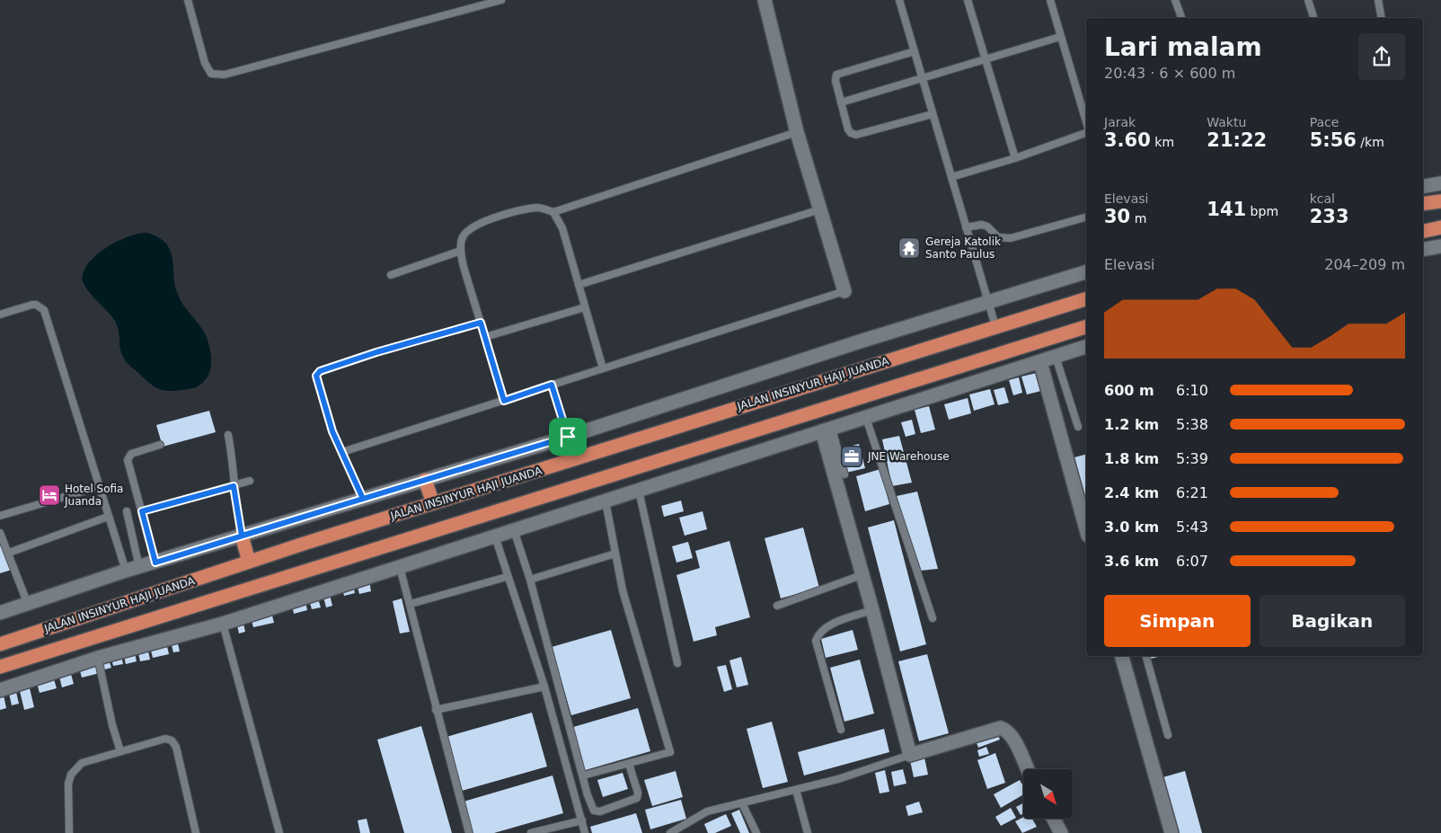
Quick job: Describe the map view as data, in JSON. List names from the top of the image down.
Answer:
{
  "streets": {
    "highway": ["JALAN INSINYUR HAJI JUANDA"]
  },
  "places": {
    "temple": ["Gereja Katolik Santo Paulus"],
    "office": ["JNE Warehouse"],
    "hotel": ["Hotel Sofia Juanda"]
  },
  "north": "bottom right",
  "page": {
    "heading": ["Lari malam", "20:43 · 6 × 600 m"],
    "stats": [
      ["Jarak", "3.60 km"],
      ["Waktu", "21:22"],
      ["Pace", "5:56 /km"],
      ["Elevasi", "30 m"],
      ["141 bpm"],
      ["kcal", "233"]
    ],
    "chart": ["Elevasi", "204–209 m"],
    "list": [
      {
        "name": "600 m",
        "note": "6:10"
      },
      {
        "name": "1.2 km",
        "note": "5:38"
      },
      {
        "name": "1.8 km",
        "note": "5:39"
      },
      {
        "name": "2.4 km",
        "note": "6:21"
      },
      {
        "name": "3.0 km",
        "note": "5:43"
      },
      {
        "name": "3.6 km",
        "note": "6:07"
      }
    ],
    "buttons": ["Simpan", "Bagikan"]
  }
}
